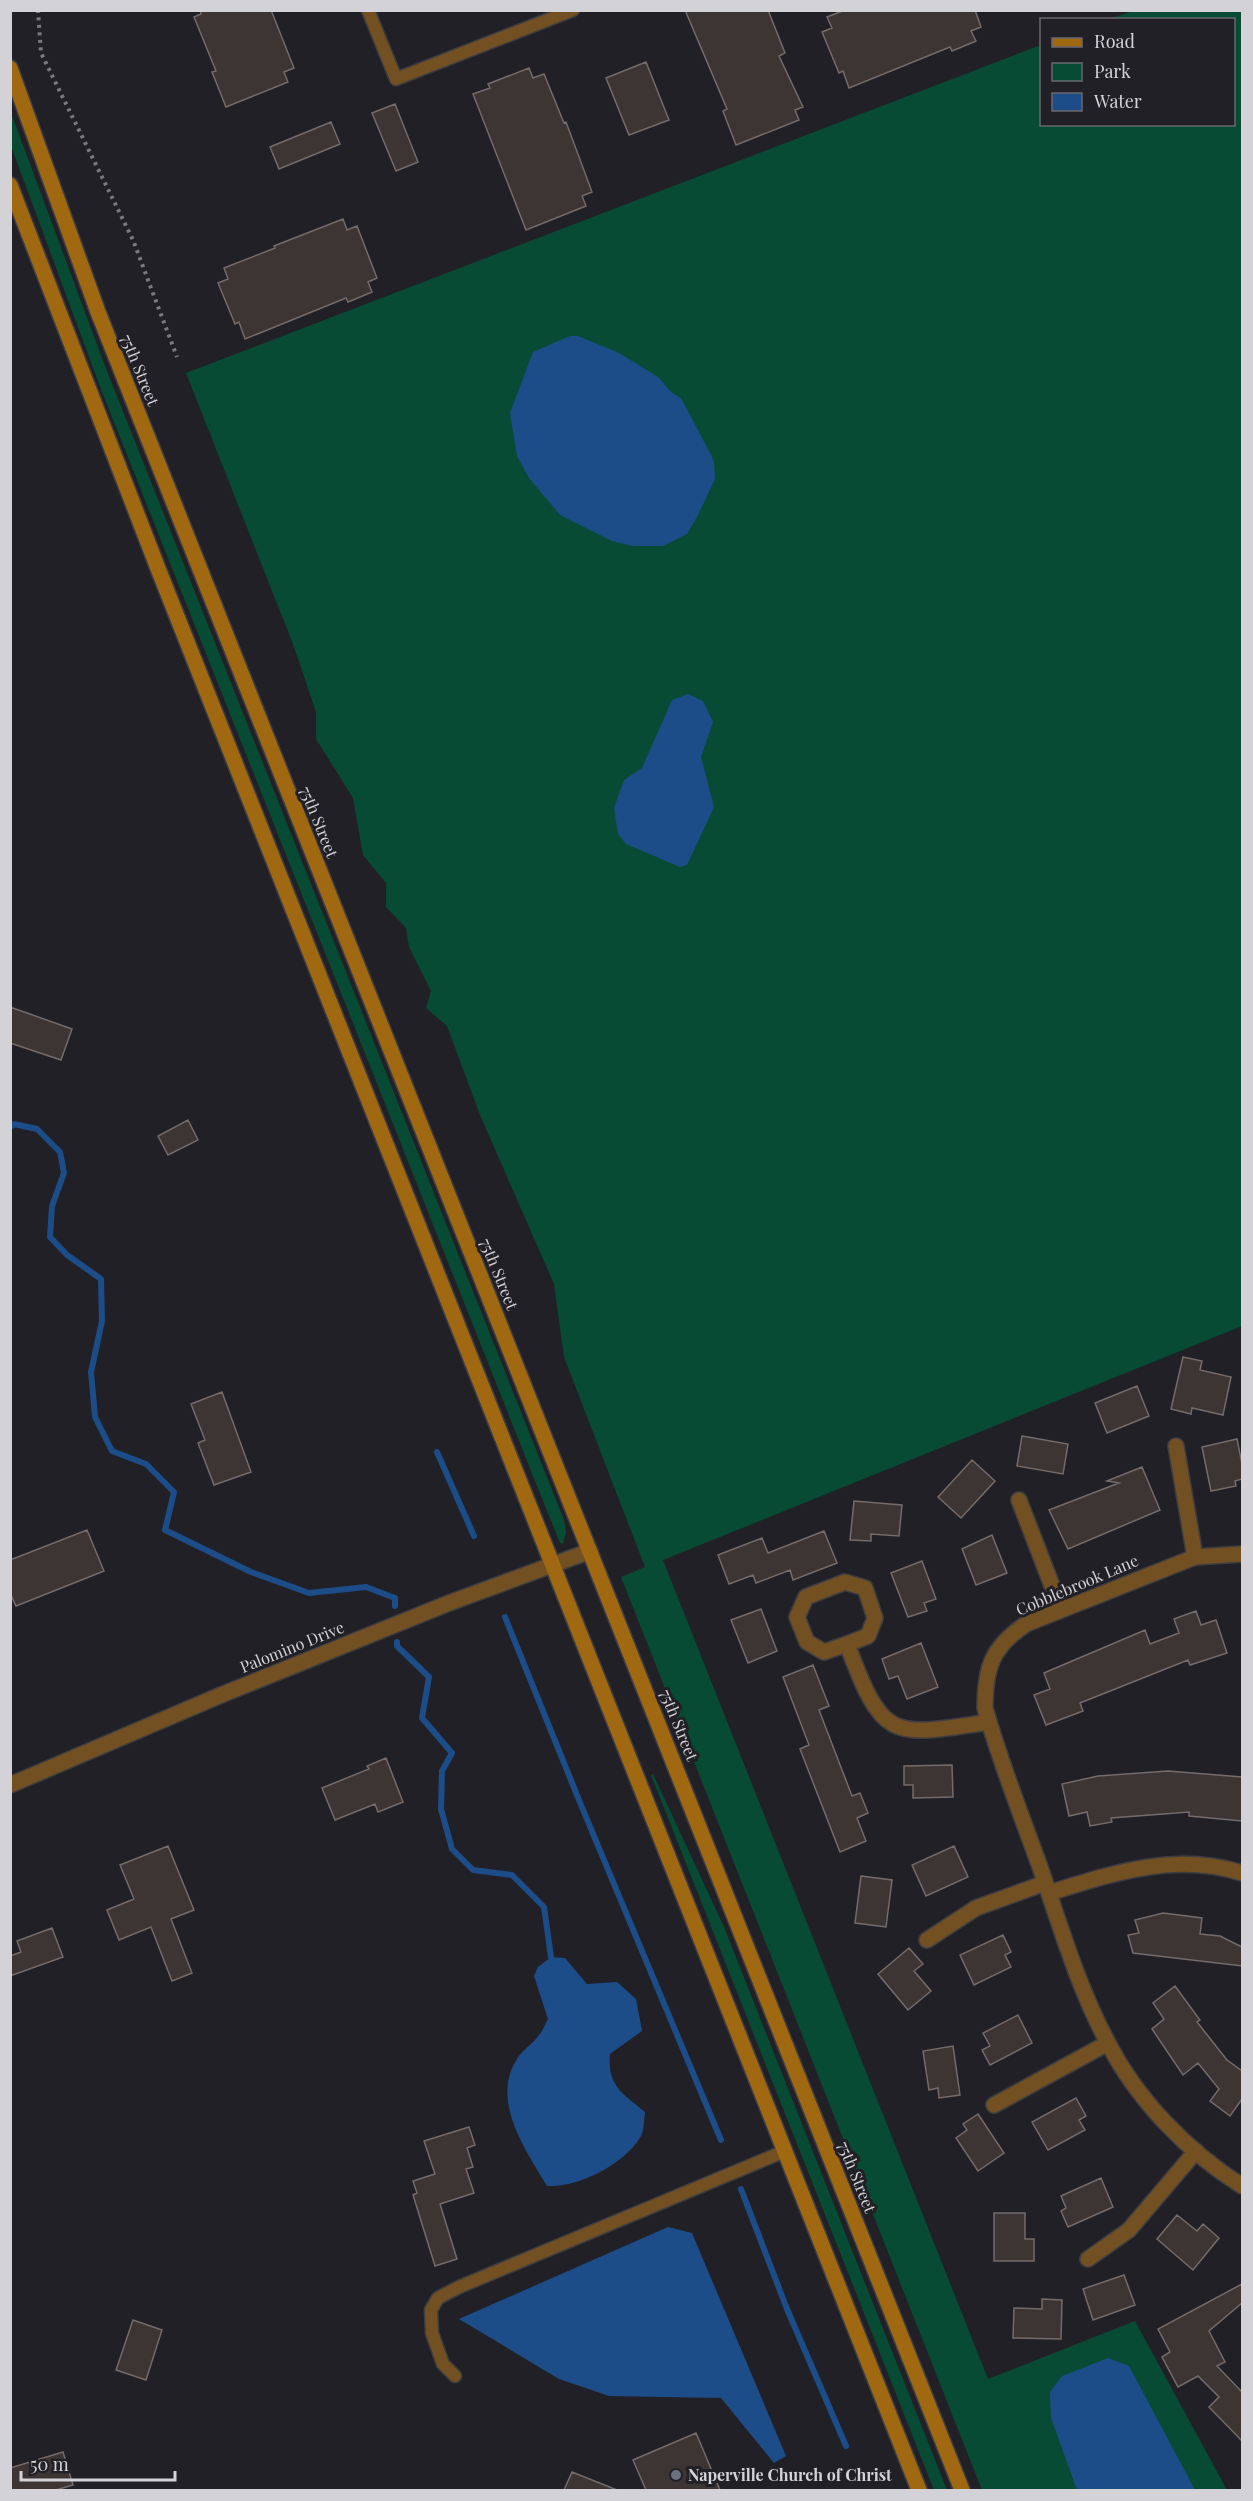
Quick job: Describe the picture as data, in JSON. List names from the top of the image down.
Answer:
{
  "streets": {
    "main road": ["75th Street"],
    "street": ["Cobblebrook Lane", "Palomino Drive"]
  },
  "crossings": [
    ["75th Street", "Palomino Drive"]
  ],
  "places": ["Naperville Church of Christ"],
  "legend": ["Road", "Park", "Water"],
  "scale_bar": "50 m"
}
